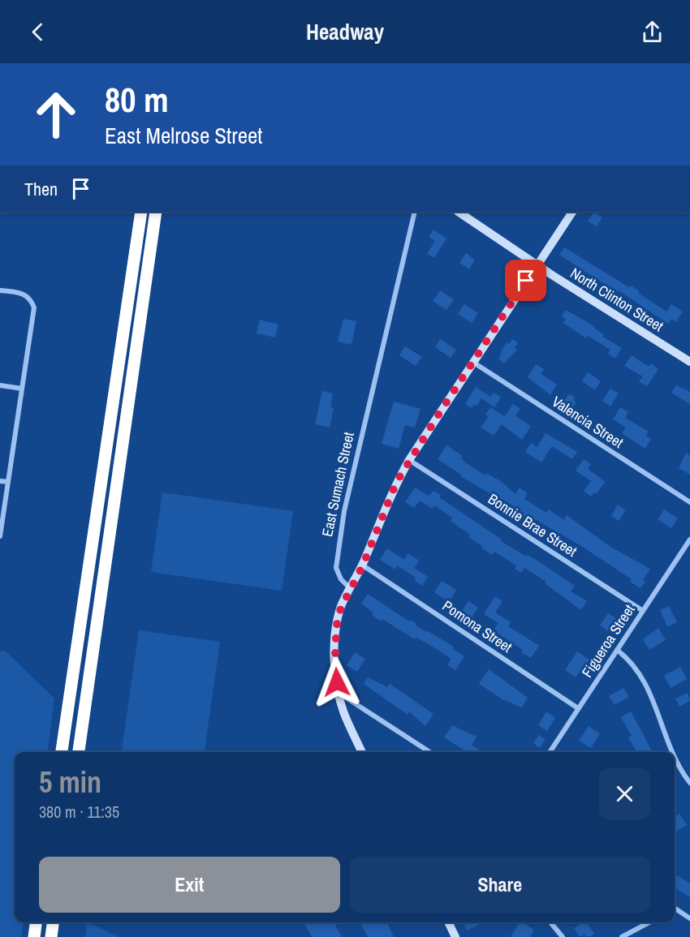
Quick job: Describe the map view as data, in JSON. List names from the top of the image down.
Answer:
{
  "streets": {
    "street": [
      "North Clinton Street",
      "Valencia Street",
      "East Sumach Street",
      "Bonnie Brae Street",
      "Pomona Street",
      "Figueroa Street"
    ]
  },
  "crossings": [
    ["Bonnie Brae Street", "Figueroa Street"],
    ["Pomona Street", "Figueroa Street"]
  ],
  "page": {
    "header": "Headway",
    "turn": ["80 m", "East Melrose Street"],
    "then": "Then",
    "heading": ["5 min", "380 m · 11:35"],
    "buttons": ["Exit", "Share"]
  }
}
